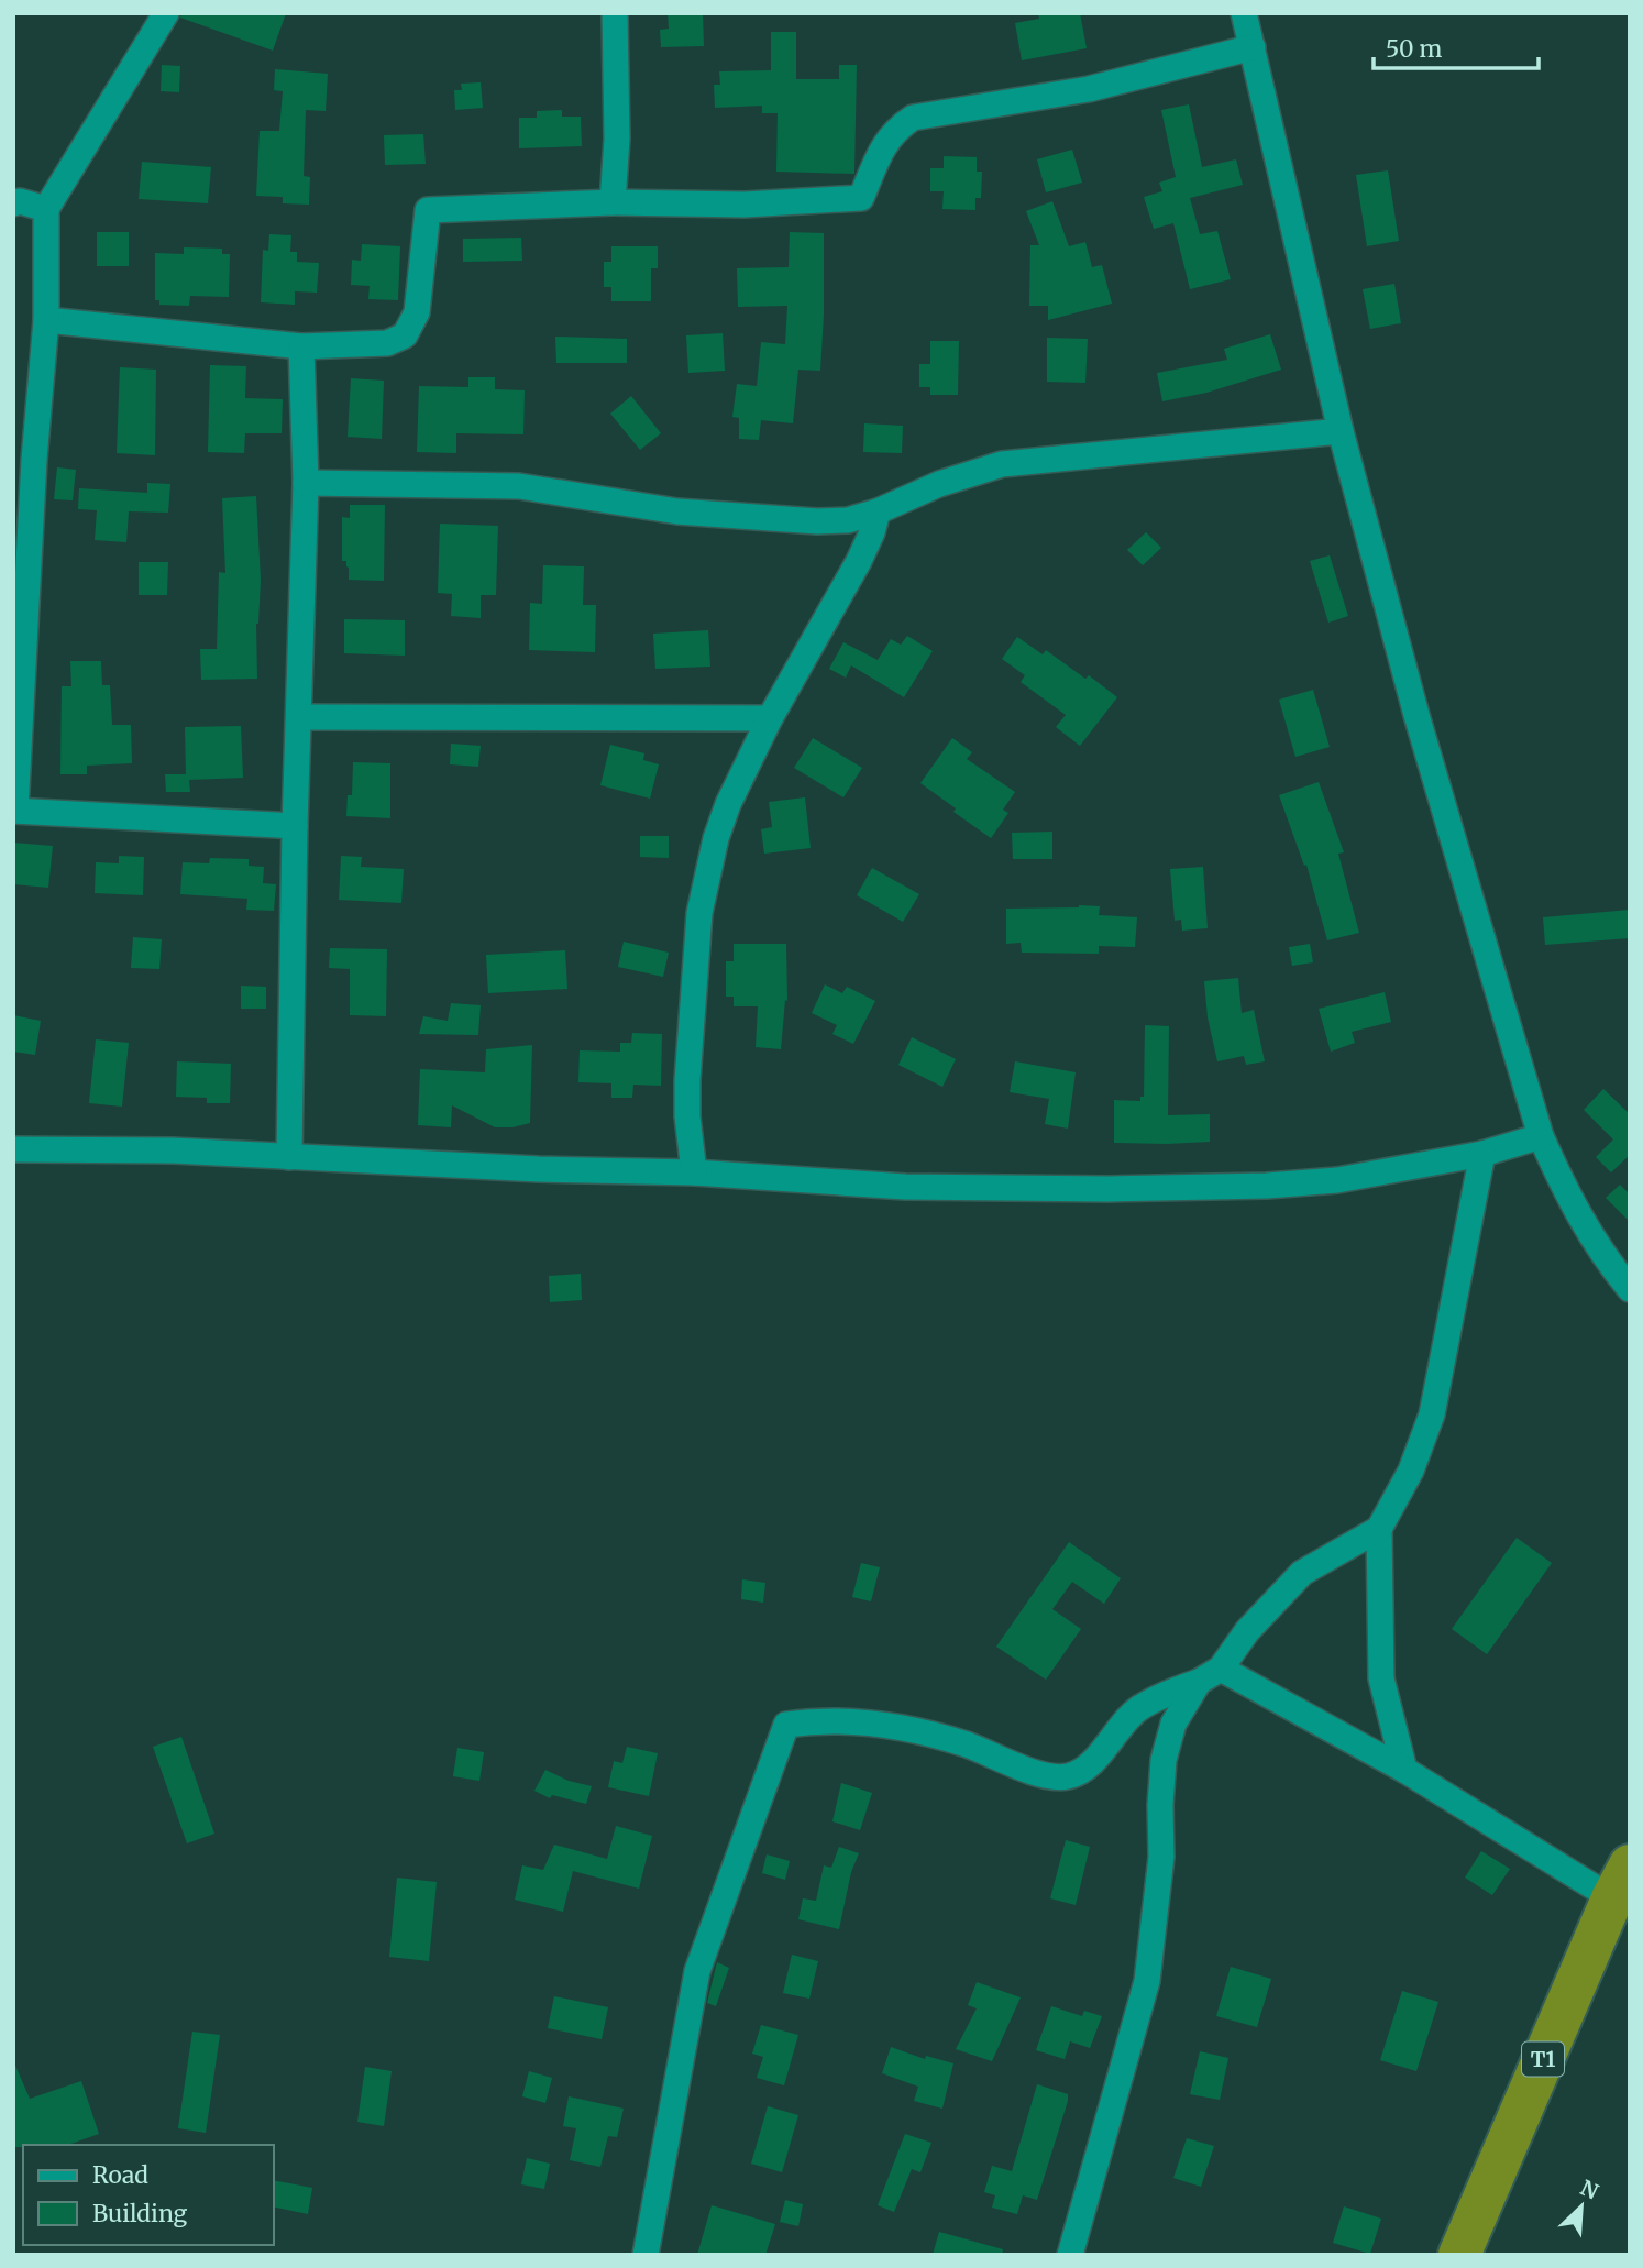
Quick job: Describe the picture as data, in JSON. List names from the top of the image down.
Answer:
{
  "streets": {
    "highway": ["T1"]
  },
  "legend": ["Road", "Building"],
  "scale_bar": "50 m",
  "north": "top right"
}
